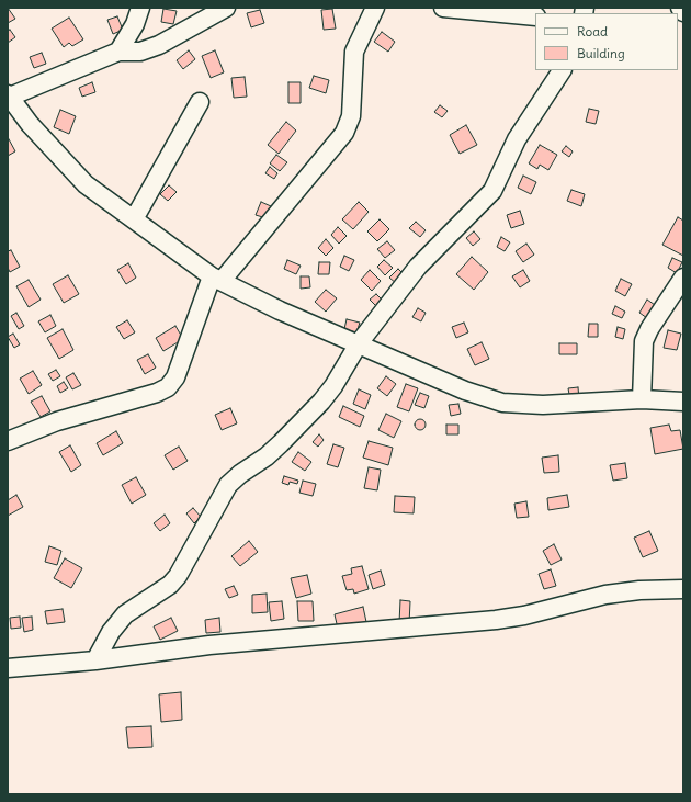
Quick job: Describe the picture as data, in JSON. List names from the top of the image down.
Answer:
{
  "legend": ["Road", "Building"]
}
